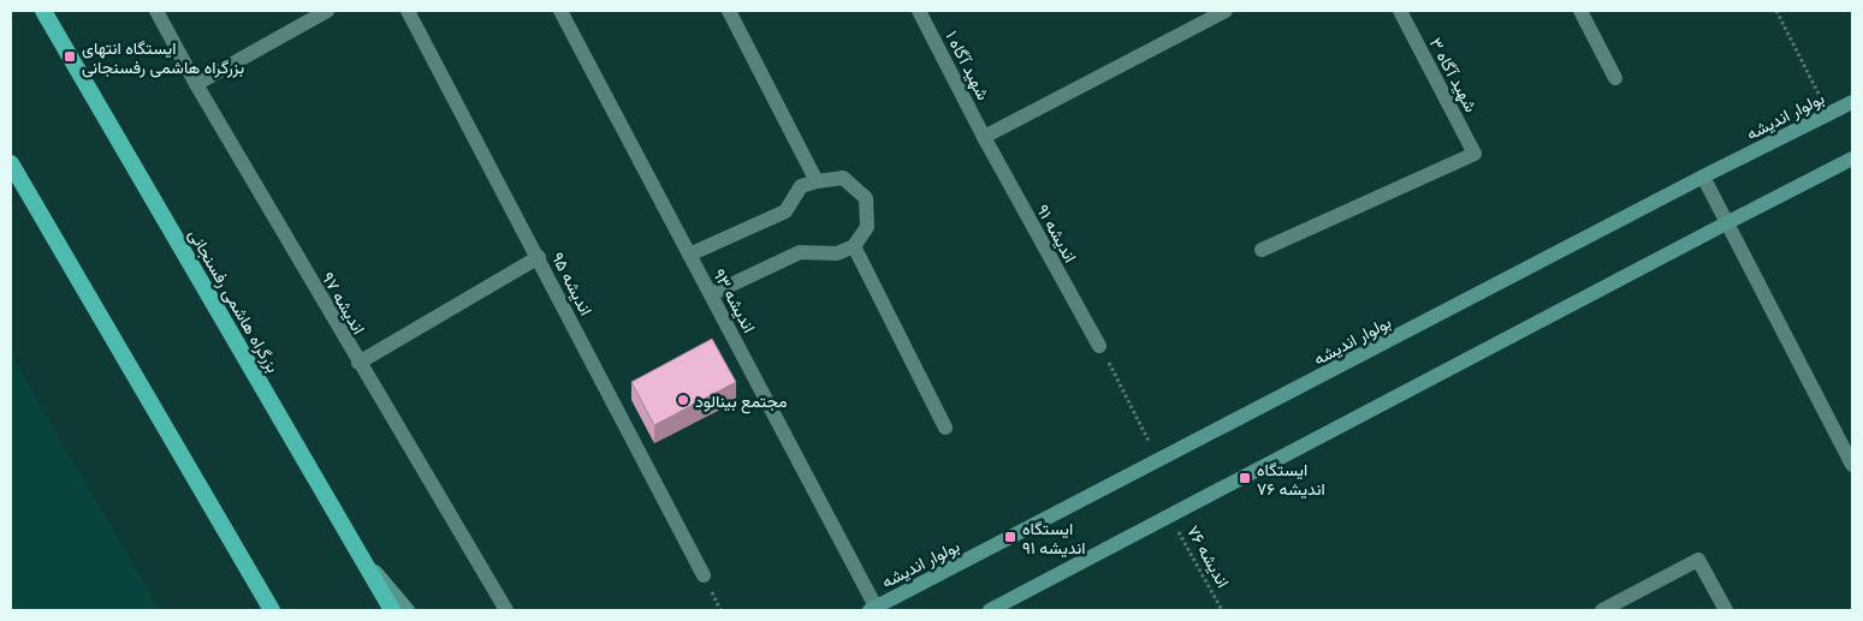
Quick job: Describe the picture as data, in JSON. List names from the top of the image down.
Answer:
{
  "streets": {
    "highway": ["بزرگراه هاشمی رفسنجانی"],
    "main road": ["بولوار اندیشه"],
    "street": [
      "شهید آگاه ۱",
      "شهید آگاه ۳",
      "اندیشه ۹۱",
      "اندیشه ۹۵",
      "اندیشه ۹۳",
      "اندیشه ۹۷"
    ],
    "path": ["اندیشه ۷۶"]
  },
  "crossings": [
    ["شهید آگاه ۱", "اندیشه ۹۱"],
    ["بولوار اندیشه", "اندیشه ۹۳"]
  ],
  "places": {
    "transit": ["ایستگاه انتهای بزرگراه هاشمی رفسنجانی", "ایستگاه اندیشه ۷۶", "ایستگاه اندیشه ۹۱"],
    "other": ["مجتمع بینالود"]
  }
}
